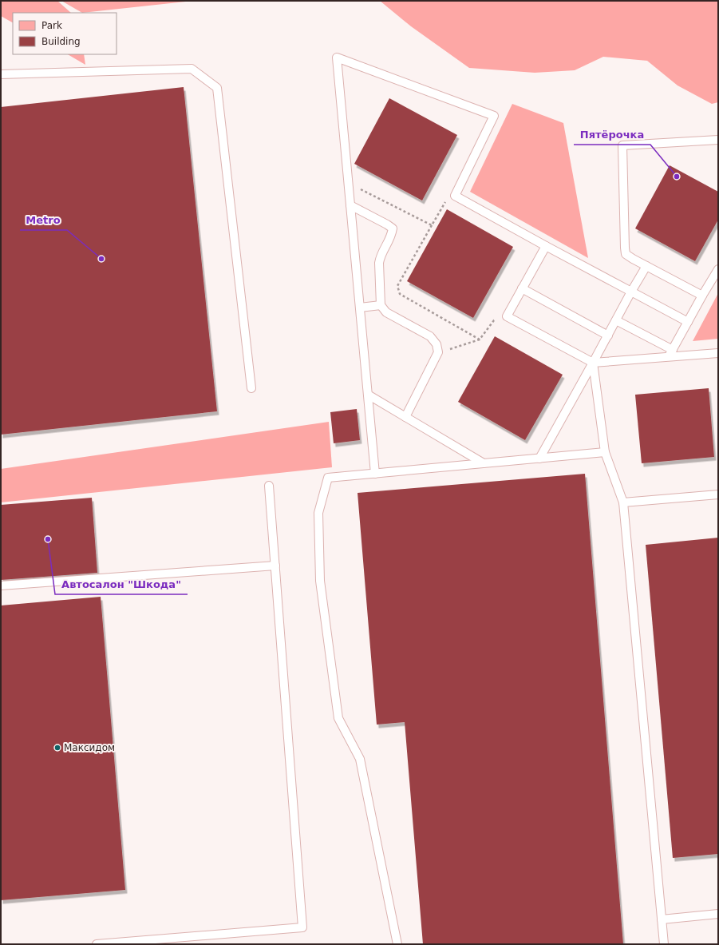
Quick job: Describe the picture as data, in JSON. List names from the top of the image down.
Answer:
{
  "places": [
    "Пятёрочка",
    "Metro",
    "Автосалон \"Шкода\"",
    "Максидом"
  ],
  "legend": ["Park", "Building"]
}
